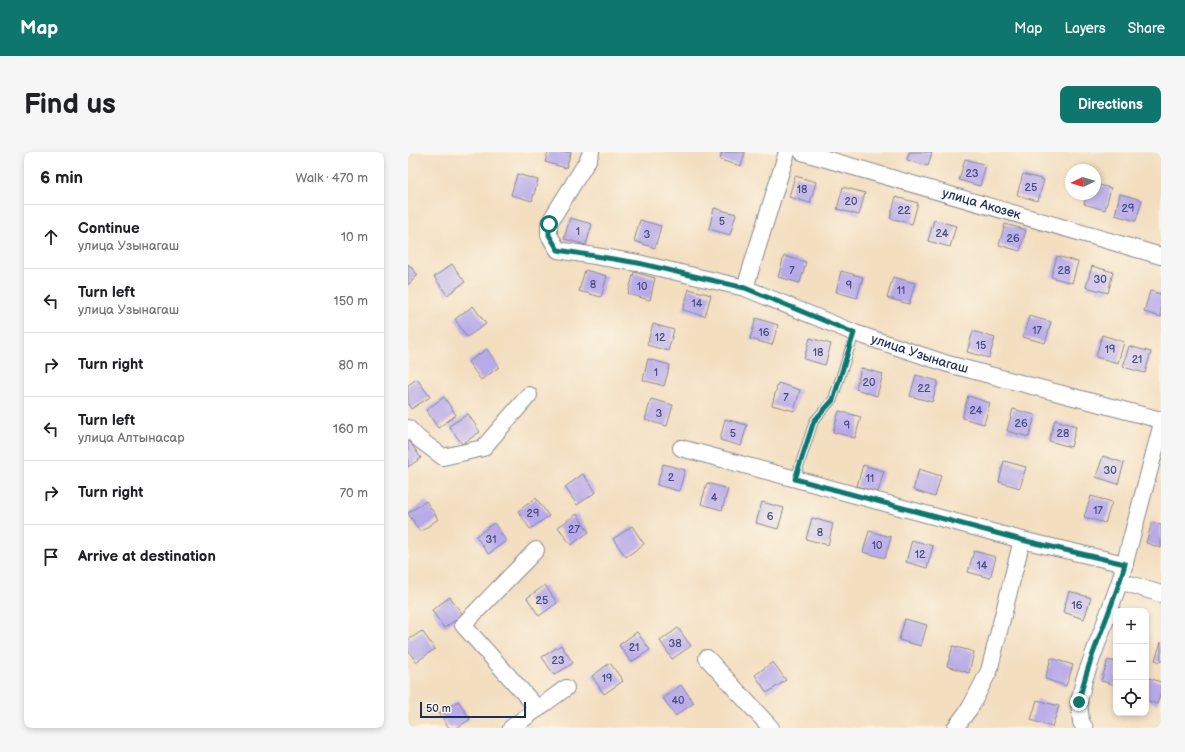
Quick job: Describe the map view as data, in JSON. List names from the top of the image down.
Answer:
{
  "streets": {
    "street": ["улица Акозек", "улица Узынагаш"]
  },
  "house_numbers": [
    "23",
    "25",
    "18",
    "20",
    "29",
    "22",
    "5",
    "1",
    "24",
    "3",
    "26",
    "7",
    "28",
    "30",
    "8",
    "9",
    "10",
    "11",
    "14",
    "17",
    "16",
    "12",
    "15",
    "19",
    "18",
    "21",
    "1",
    "20",
    "22",
    "7",
    "24",
    "3",
    "26",
    "9",
    "5",
    "28",
    "30",
    "2",
    "11",
    "4",
    "17",
    "29",
    "6",
    "27",
    "8",
    "31",
    "10",
    "12",
    "14",
    "25",
    "16",
    "38",
    "21",
    "23",
    "19",
    "40"
  ],
  "scale_bar": "50 m",
  "north": "left",
  "page": {
    "header": "Map",
    "nav": ["Map", "Layers", "Share"],
    "buttons": "Directions",
    "title": "Find us",
    "heading": ["6 min", "Walk · 470 m"],
    "list": [
      ["Continue", "улица Узынагаш", "10 m"],
      ["Turn left", "улица Узынагаш", "150 m"],
      ["Turn right", "80 m"],
      ["Turn left", "улица Алтынасар", "160 m"],
      ["Turn right", "70 m"],
      "Arrive at destination"
    ],
    "map_buttons": ["+", "−"],
    "scale": "50 m"
  }
}
